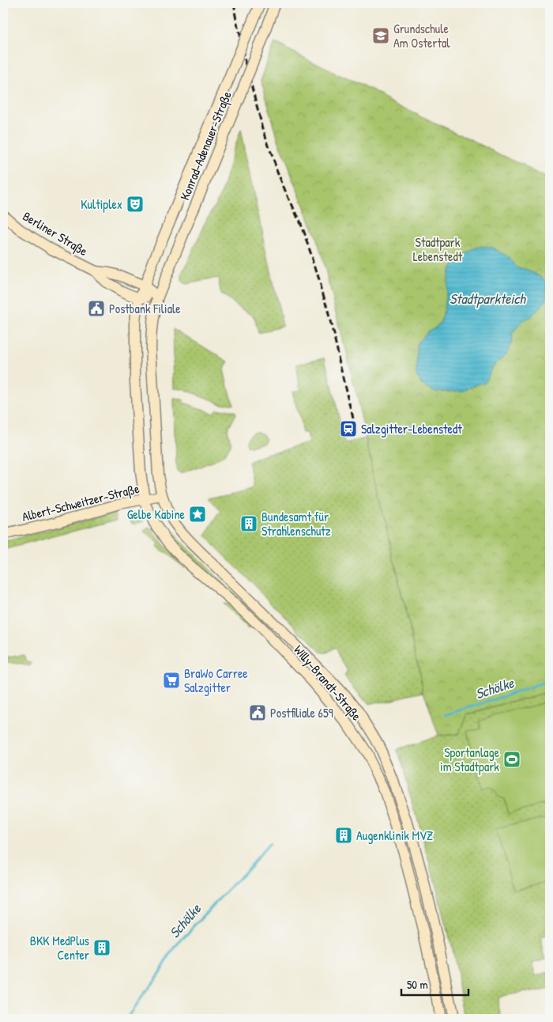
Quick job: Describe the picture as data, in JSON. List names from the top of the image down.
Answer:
{
  "streets": {
    "street": [
      "Konrad-Adenauer-Straße",
      "Berliner Straße",
      "Albert-Schweitzer-Straße",
      "Willy-Brandt-Straße"
    ]
  },
  "crossings": [
    ["Konrad-Adenauer-Straße", "Berliner Straße"],
    ["Konrad-Adenauer-Straße", "Albert-Schweitzer-Straße"],
    ["Konrad-Adenauer-Straße", "Willy-Brandt-Straße"],
    ["Albert-Schweitzer-Straße", "Willy-Brandt-Straße"]
  ],
  "water": ["Stadtparkteich", "Schölke"],
  "parks": ["Stadtpark Lebenstedt"],
  "places": {
    "school or university": ["Grundschule Am Ostertal"],
    "theatre": ["Kultiplex"],
    "public building": ["Postbank Filiale", "Postfiliale 659"],
    "station": ["Salzgitter-Lebenstedt"],
    "place": ["Gelbe Kabine"],
    "building": ["Bundesamt für Strahlenschutz", "Augenklinik MVZ", "BKK MedPlus Center"],
    "supermarket": ["BraWo Carree Salzgitter"],
    "sports": ["Sportanlage im Stadtpark"]
  },
  "scale_bar": "50 m"
}
